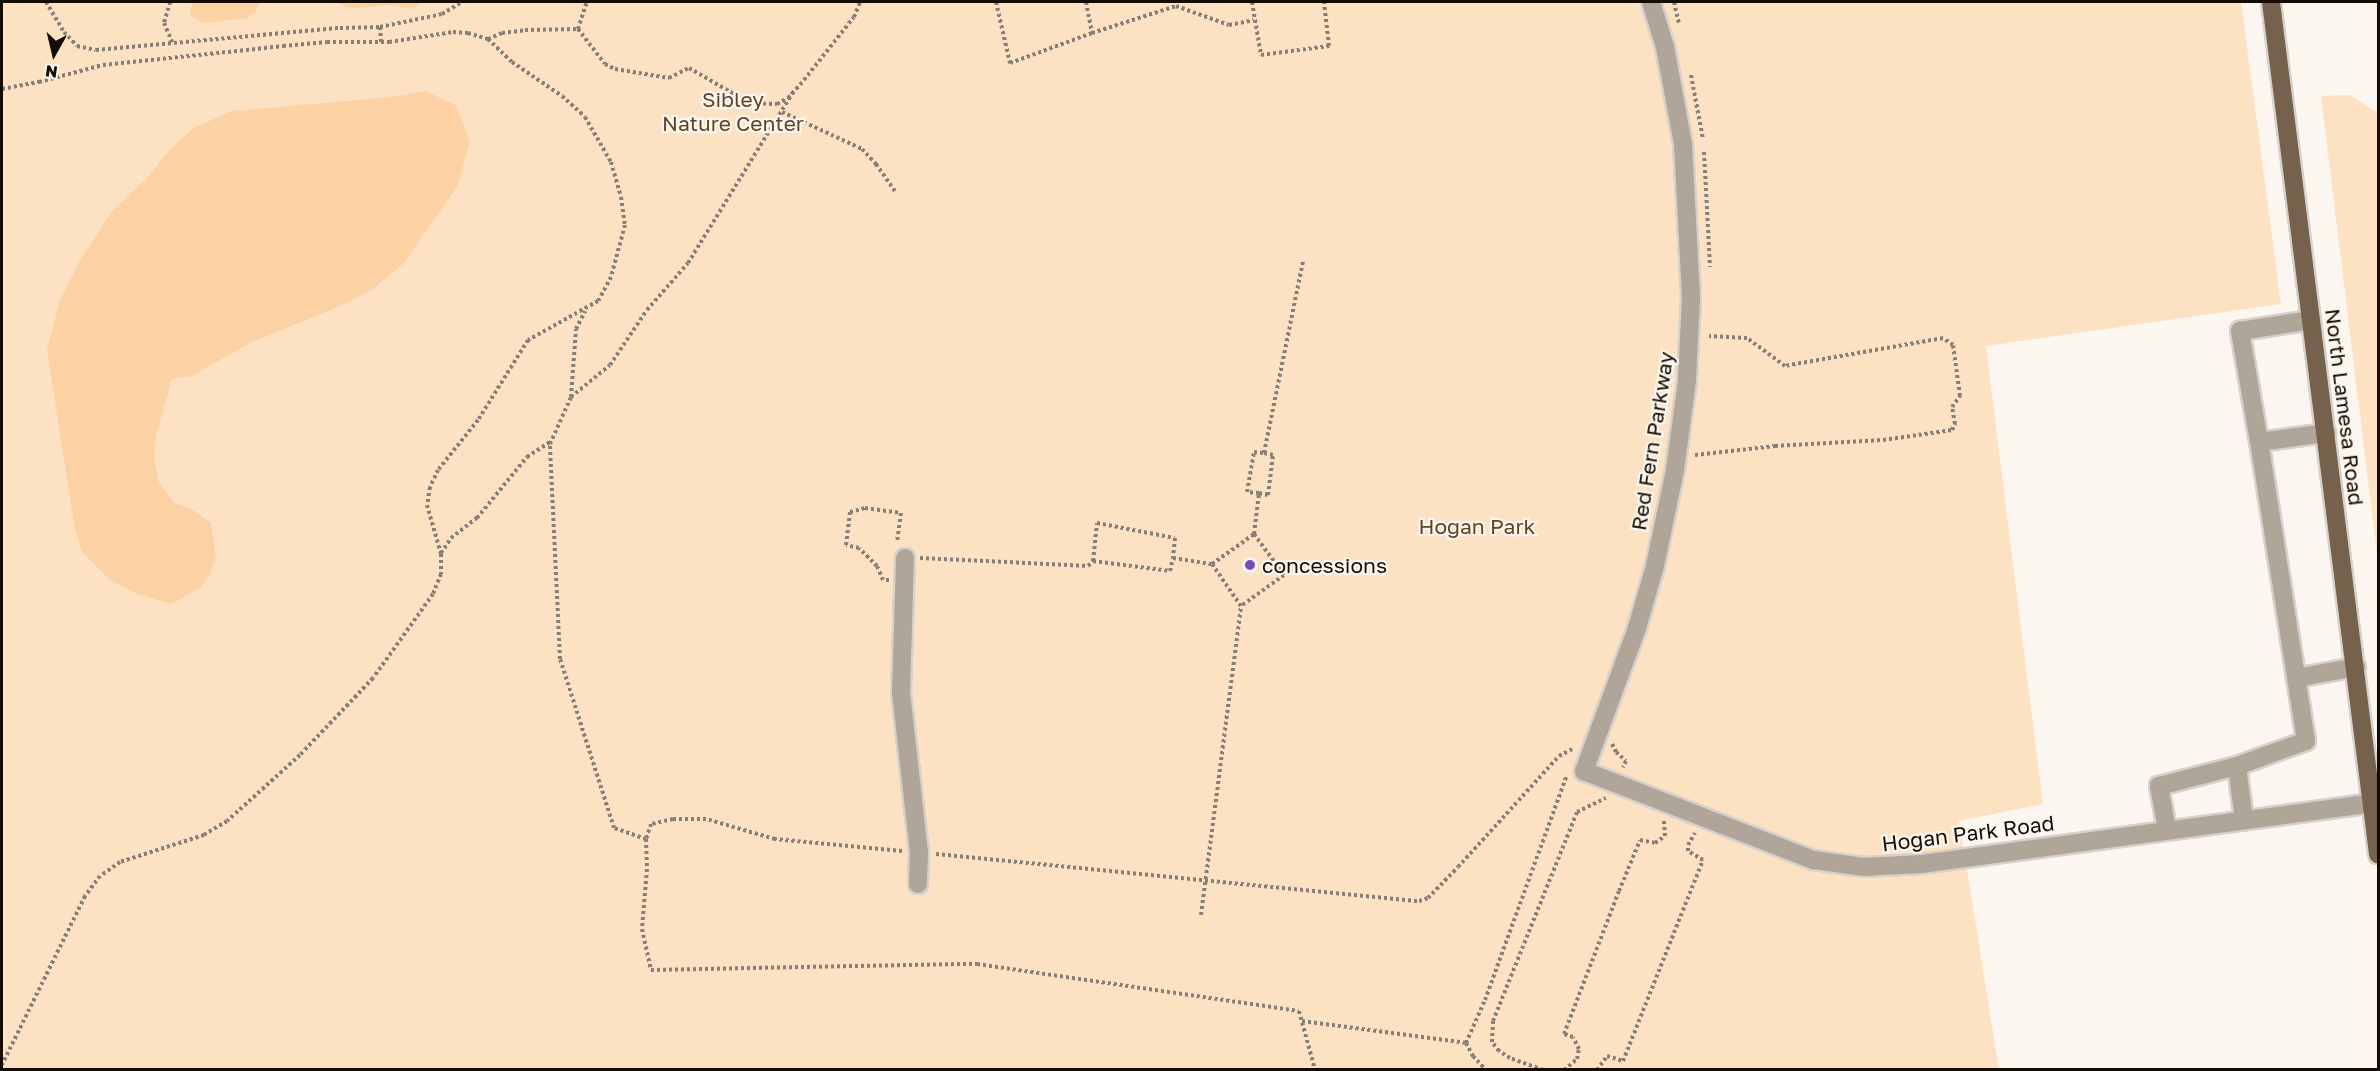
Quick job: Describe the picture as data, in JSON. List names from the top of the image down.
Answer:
{
  "streets": {
    "main road": ["North Lamesa Road"],
    "street": ["Red Fern Parkway", "Hogan Park Road"]
  },
  "crossings": [
    ["North Lamesa Road", "Hogan Park Road"],
    ["Red Fern Parkway", "Hogan Park Road"]
  ],
  "parks": ["Sibley Nature Center", "Hogan Park"],
  "places": ["concessions"],
  "north": "bottom"
}
